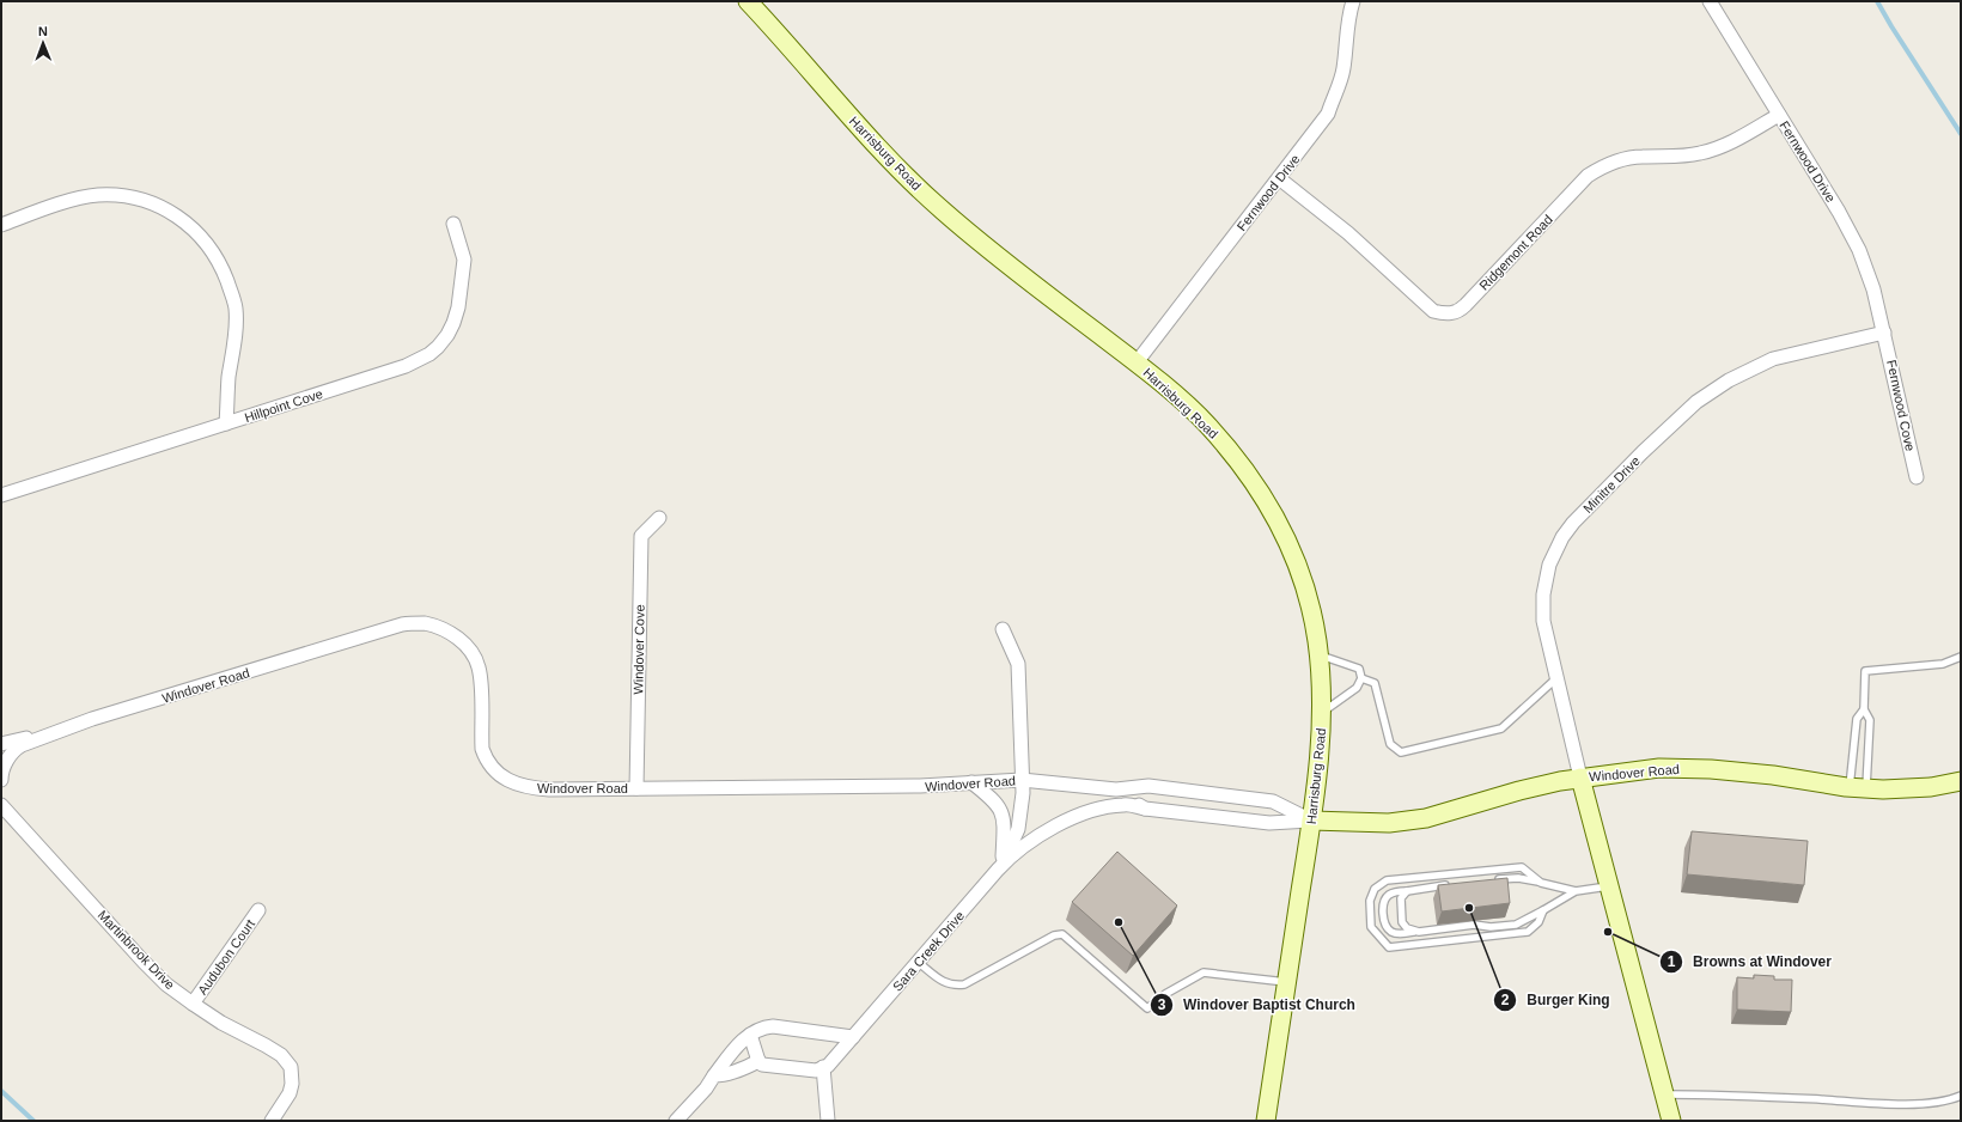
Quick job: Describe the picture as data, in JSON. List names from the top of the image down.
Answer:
{
  "streets": {
    "main road": ["Harrisburg Road", "Windover Road"],
    "street": [
      "Fernwood Drive",
      "Ridgemont Road",
      "Hillpoint Cove",
      "Fernwood Cove",
      "Minitre Drive",
      "Windover Cove",
      "Martinbrook Drive",
      "Sara Creek Drive",
      "Audubon Court"
    ]
  },
  "crossings": [
    ["Harrisburg Road", "Fernwood Drive"],
    ["Harrisburg Road", "Windover Road"],
    ["Fernwood Drive", "Ridgemont Road"],
    ["Fernwood Drive", "Fernwood Cove"],
    ["Fernwood Drive", "Minitre Drive"],
    ["Fernwood Cove", "Minitre Drive"],
    ["Minitre Drive", "Windover Road"],
    ["Windover Cove", "Windover Road"],
    ["Windover Road", "Sara Creek Drive"],
    ["Martinbrook Drive", "Audubon Court"]
  ],
  "places": ["Burger King", "Windover Baptist Church", "Browns at Windover"],
  "north": "top"
}
